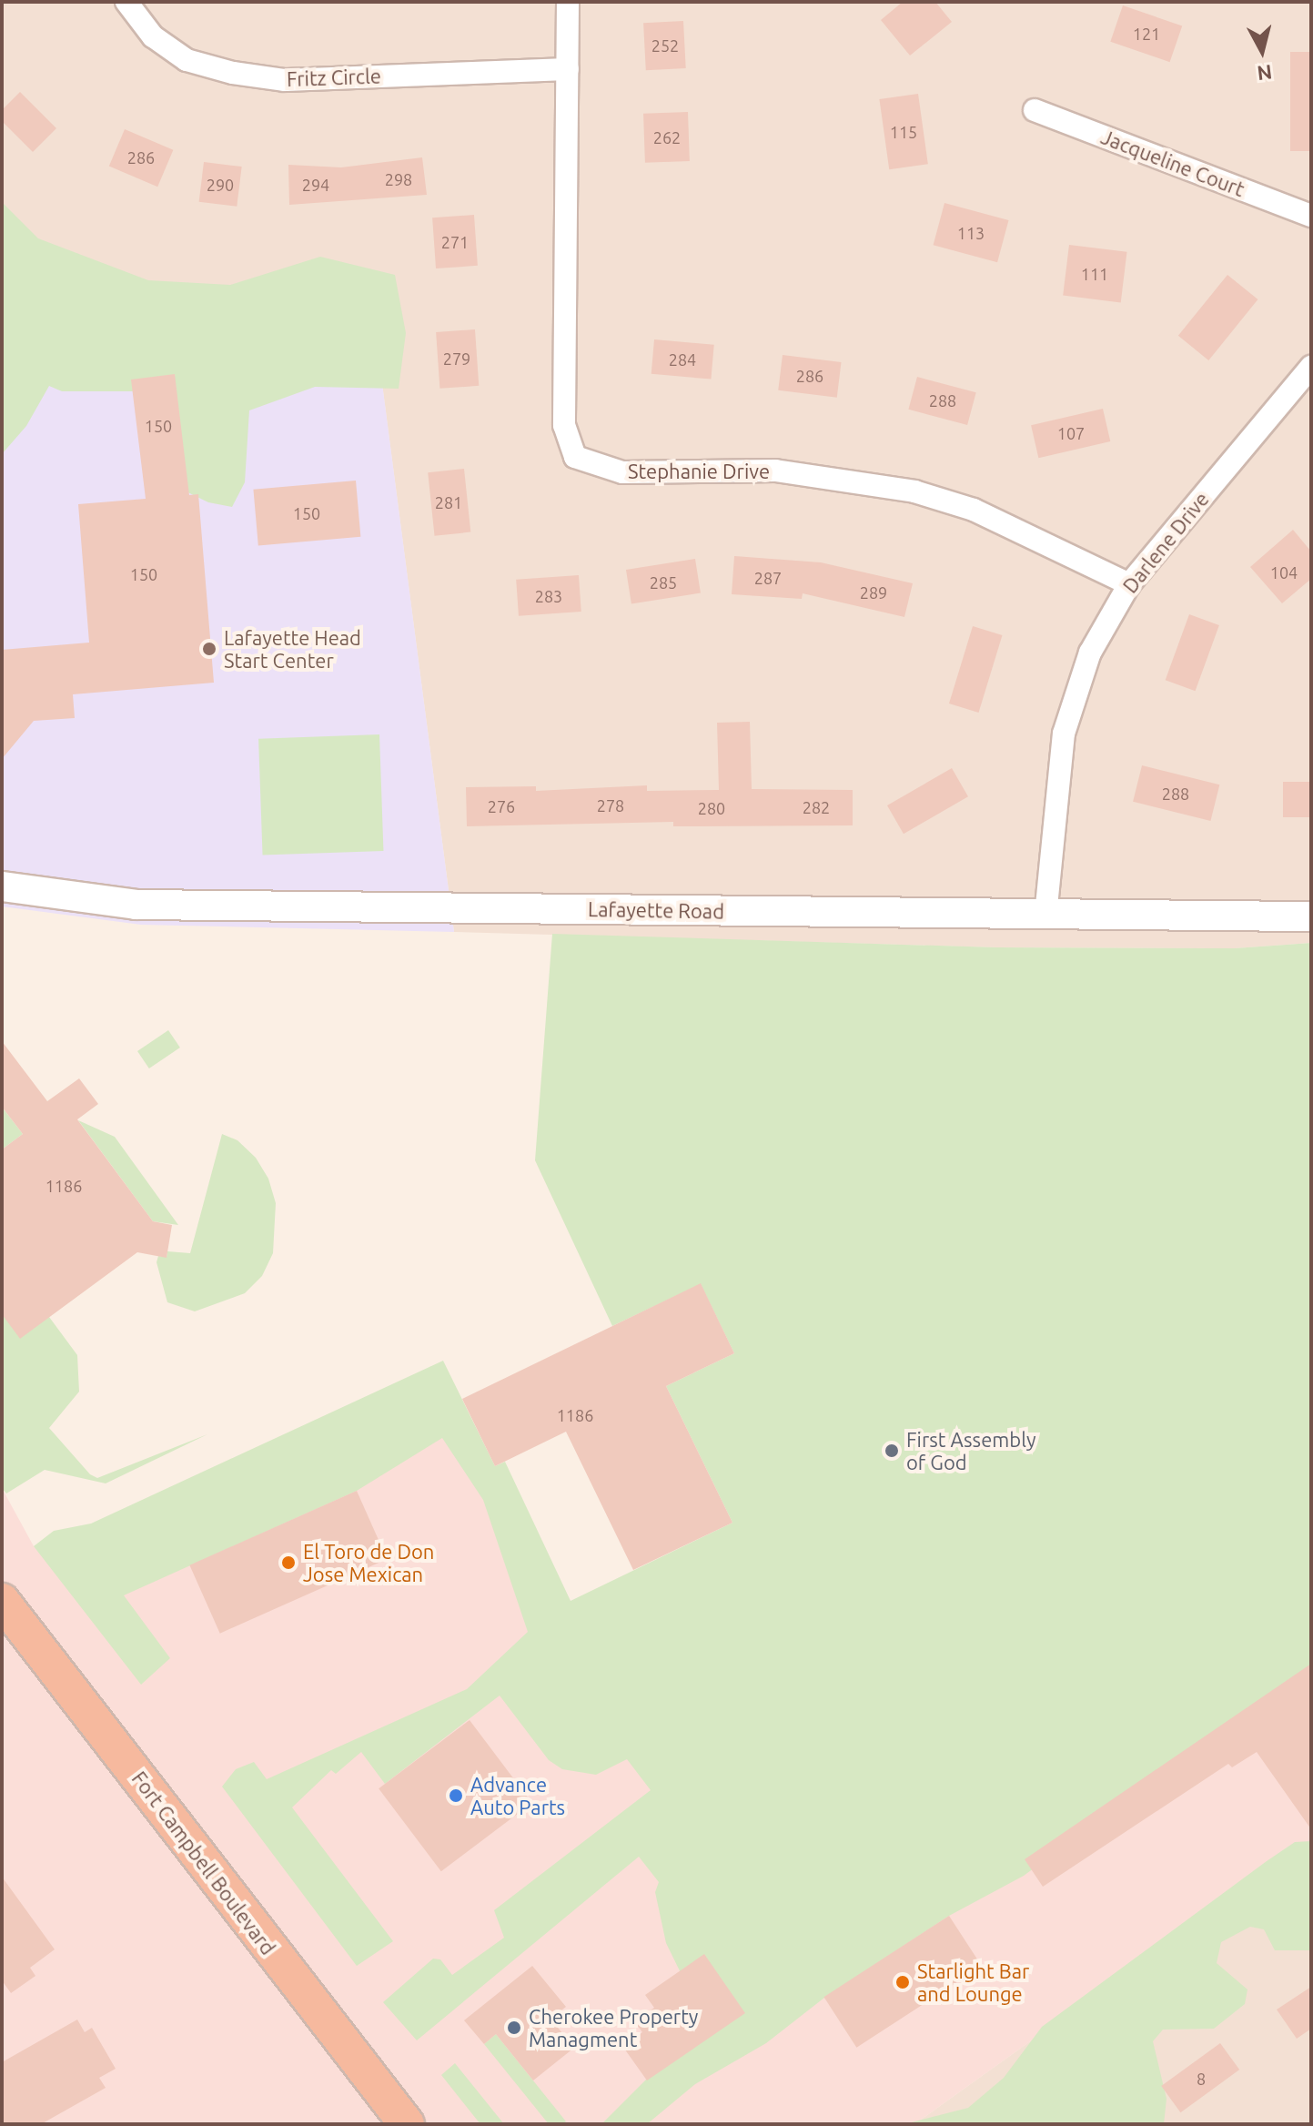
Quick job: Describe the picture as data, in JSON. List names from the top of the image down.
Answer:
{
  "streets": {
    "highway": ["Fort Campbell Boulevard"],
    "main road": ["Lafayette Road"],
    "street": [
      "Fritz Circle",
      "Jacqueline Court",
      "Stephanie Drive",
      "Darlene Drive"
    ]
  },
  "crossings": [
    ["Fritz Circle", "Stephanie Drive"],
    ["Stephanie Drive", "Darlene Drive"],
    ["Darlene Drive", "Lafayette Road"]
  ],
  "places": [
    "Lafayette Head Start Center",
    "First Assembly of God",
    "El Toro de Don Jose Mexican",
    "Advance Auto Parts",
    "Starlight Bar and Lounge",
    "Cherokee Property Managment"
  ],
  "house_numbers": [
    "121",
    "252",
    "115",
    "262",
    "286",
    "298",
    "290",
    "294",
    "113",
    "271",
    "111",
    "279",
    "284",
    "286",
    "288",
    "150",
    "107",
    "281",
    "150",
    "104",
    "150",
    "287",
    "285",
    "289",
    "283",
    "288",
    "278",
    "276",
    "282",
    "280",
    "1186",
    "1186",
    "8"
  ],
  "north": "bottom"
}
